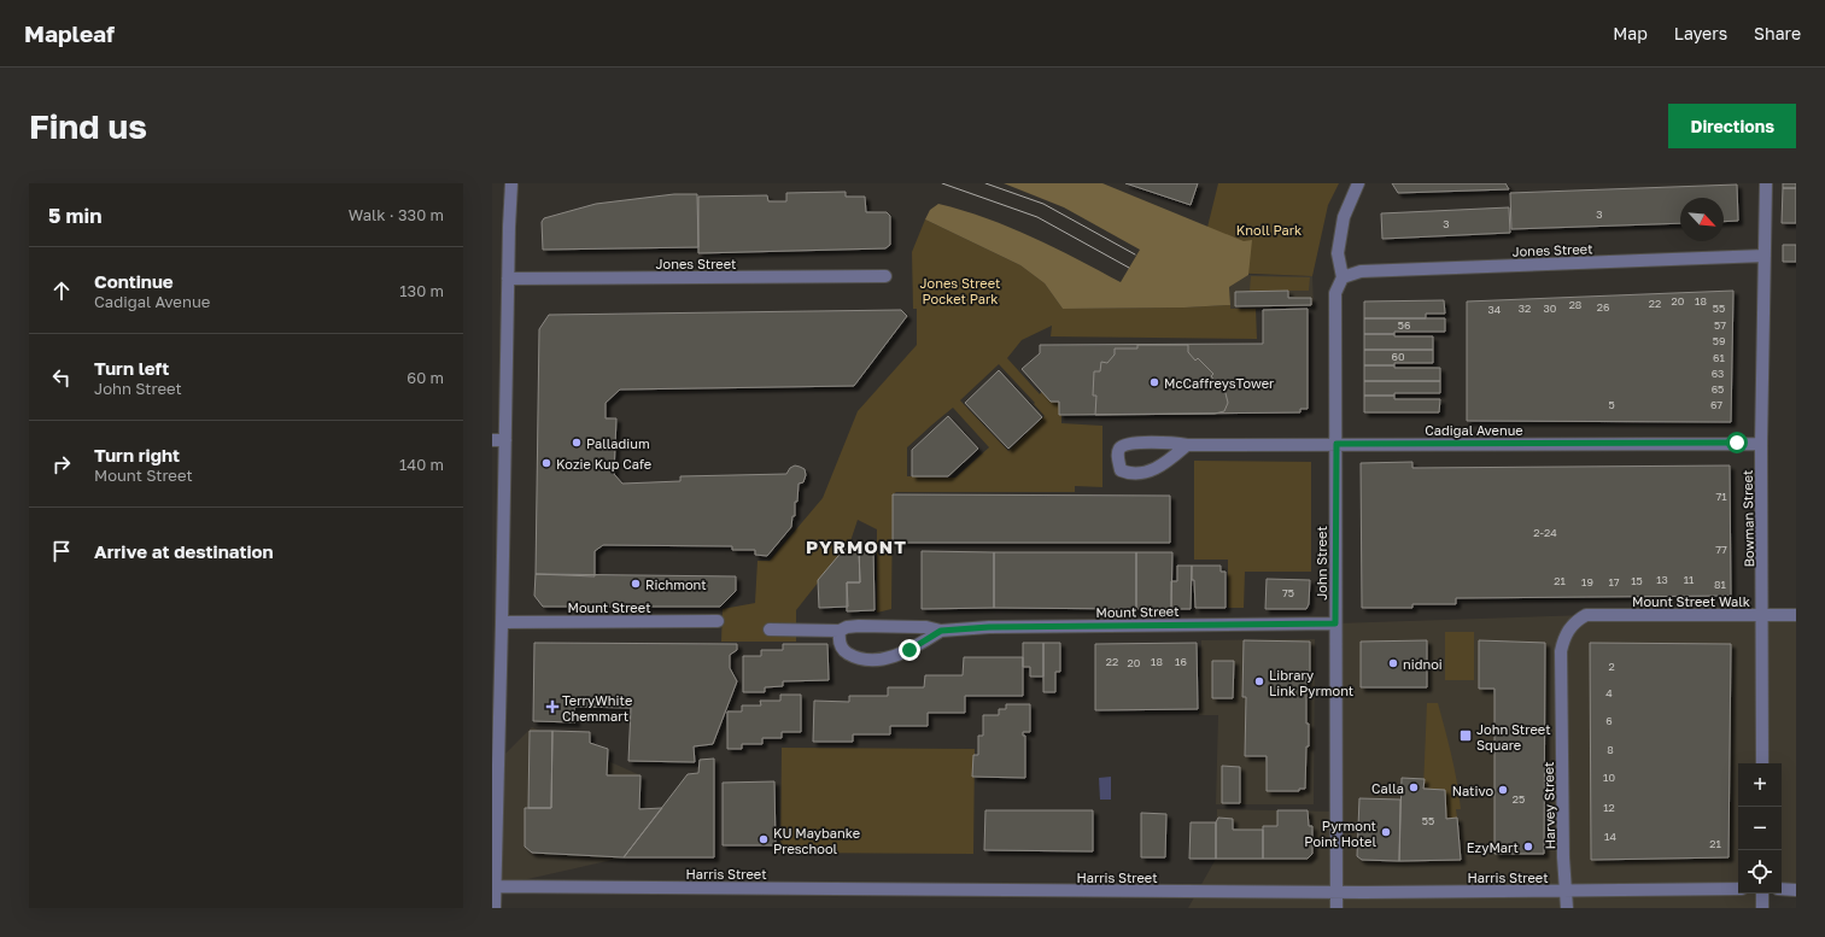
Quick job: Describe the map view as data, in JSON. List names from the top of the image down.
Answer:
{
  "streets": {
    "street": [
      "Jones Street",
      "Cadigal Avenue",
      "Bowman Street",
      "John Street",
      "Mount Street Walk",
      "Mount Street",
      "Harvey Street",
      "Harris Street"
    ]
  },
  "crossings": [
    ["Jones Street", "Bowman Street"],
    ["Jones Street", "John Street"],
    ["Cadigal Avenue", "Bowman Street"],
    ["Cadigal Avenue", "John Street"],
    ["Bowman Street", "Mount Street Walk"],
    ["John Street", "Mount Street"],
    ["John Street", "Harris Street"],
    ["Mount Street Walk", "Harvey Street"],
    ["Harvey Street", "Harris Street"]
  ],
  "districts": ["PYRMONT"],
  "parks": ["Knoll Park", "Jones Street Pocket Park"],
  "places": {
    "other": [
      "McCaffreysTower",
      "Palladium",
      "Kozie Kup Cafe",
      "Richmont",
      "nidnoi",
      "Library Link Pyrmont",
      "Calla",
      "Nativo",
      "Pyrmont Point Hotel",
      "KU Maybanke Preschool",
      "EzyMart"
    ],
    "health": ["TerryWhite Chemmart"],
    "transit": ["John Street Square"]
  },
  "house_numbers": [
    "3",
    "3",
    "20",
    "18",
    "22",
    "28",
    "26",
    "32",
    "30",
    "55",
    "34",
    "56",
    "57",
    "59",
    "60",
    "61",
    "63",
    "65",
    "5",
    "67",
    "71",
    "2-24",
    "77",
    "13",
    "11",
    "21",
    "15",
    "19",
    "17",
    "81",
    "75",
    "22",
    "18",
    "16",
    "20",
    "2",
    "4",
    "6",
    "8",
    "10",
    "25",
    "12",
    "55",
    "14",
    "21"
  ],
  "north": "bottom right",
  "page": {
    "header": "Mapleaf",
    "nav": ["Map", "Layers", "Share"],
    "buttons": "Directions",
    "title": "Find us",
    "heading": ["5 min", "Walk · 330 m"],
    "list": [
      ["Continue", "Cadigal Avenue", "130 m"],
      ["Turn left", "John Street", "60 m"],
      ["Turn right", "Mount Street", "140 m"],
      "Arrive at destination"
    ],
    "map_buttons": ["+", "−"]
  }
}
